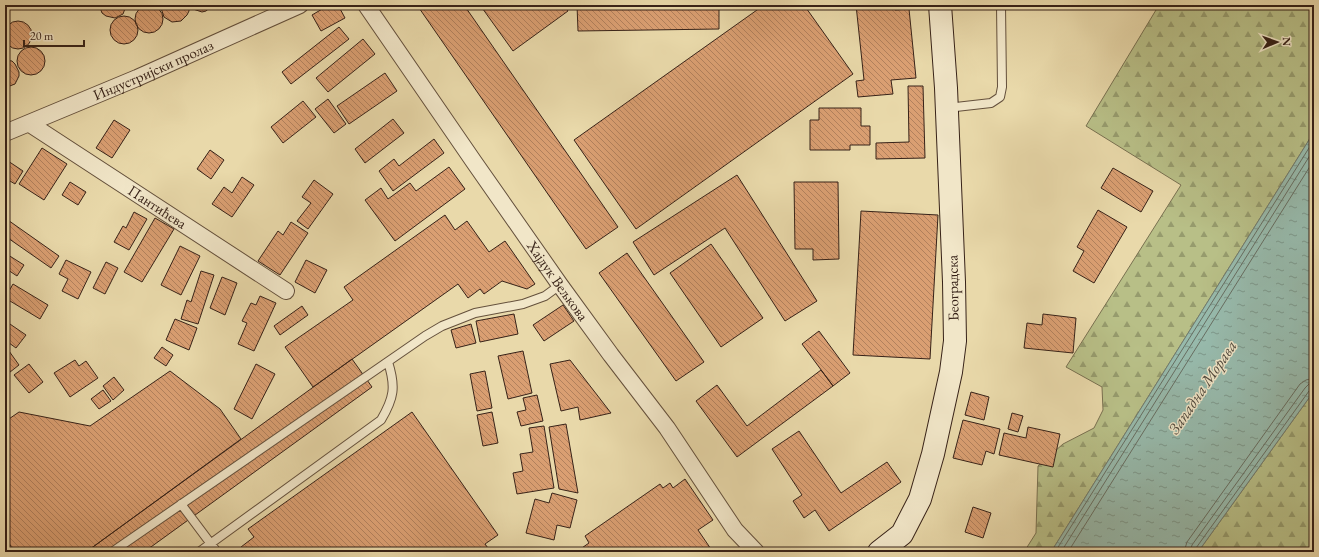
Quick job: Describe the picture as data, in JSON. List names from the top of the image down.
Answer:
{
  "streets": {
    "street": [
      "Индустријски пролаз",
      "Пантићева",
      "Хајдук Вељкова",
      "Београдска"
    ]
  },
  "crossings": [
    ["Индустријски пролаз", "Пантићева"]
  ],
  "water": ["Западна Морава"],
  "scale_bar": "20 m",
  "north": "right"
}
